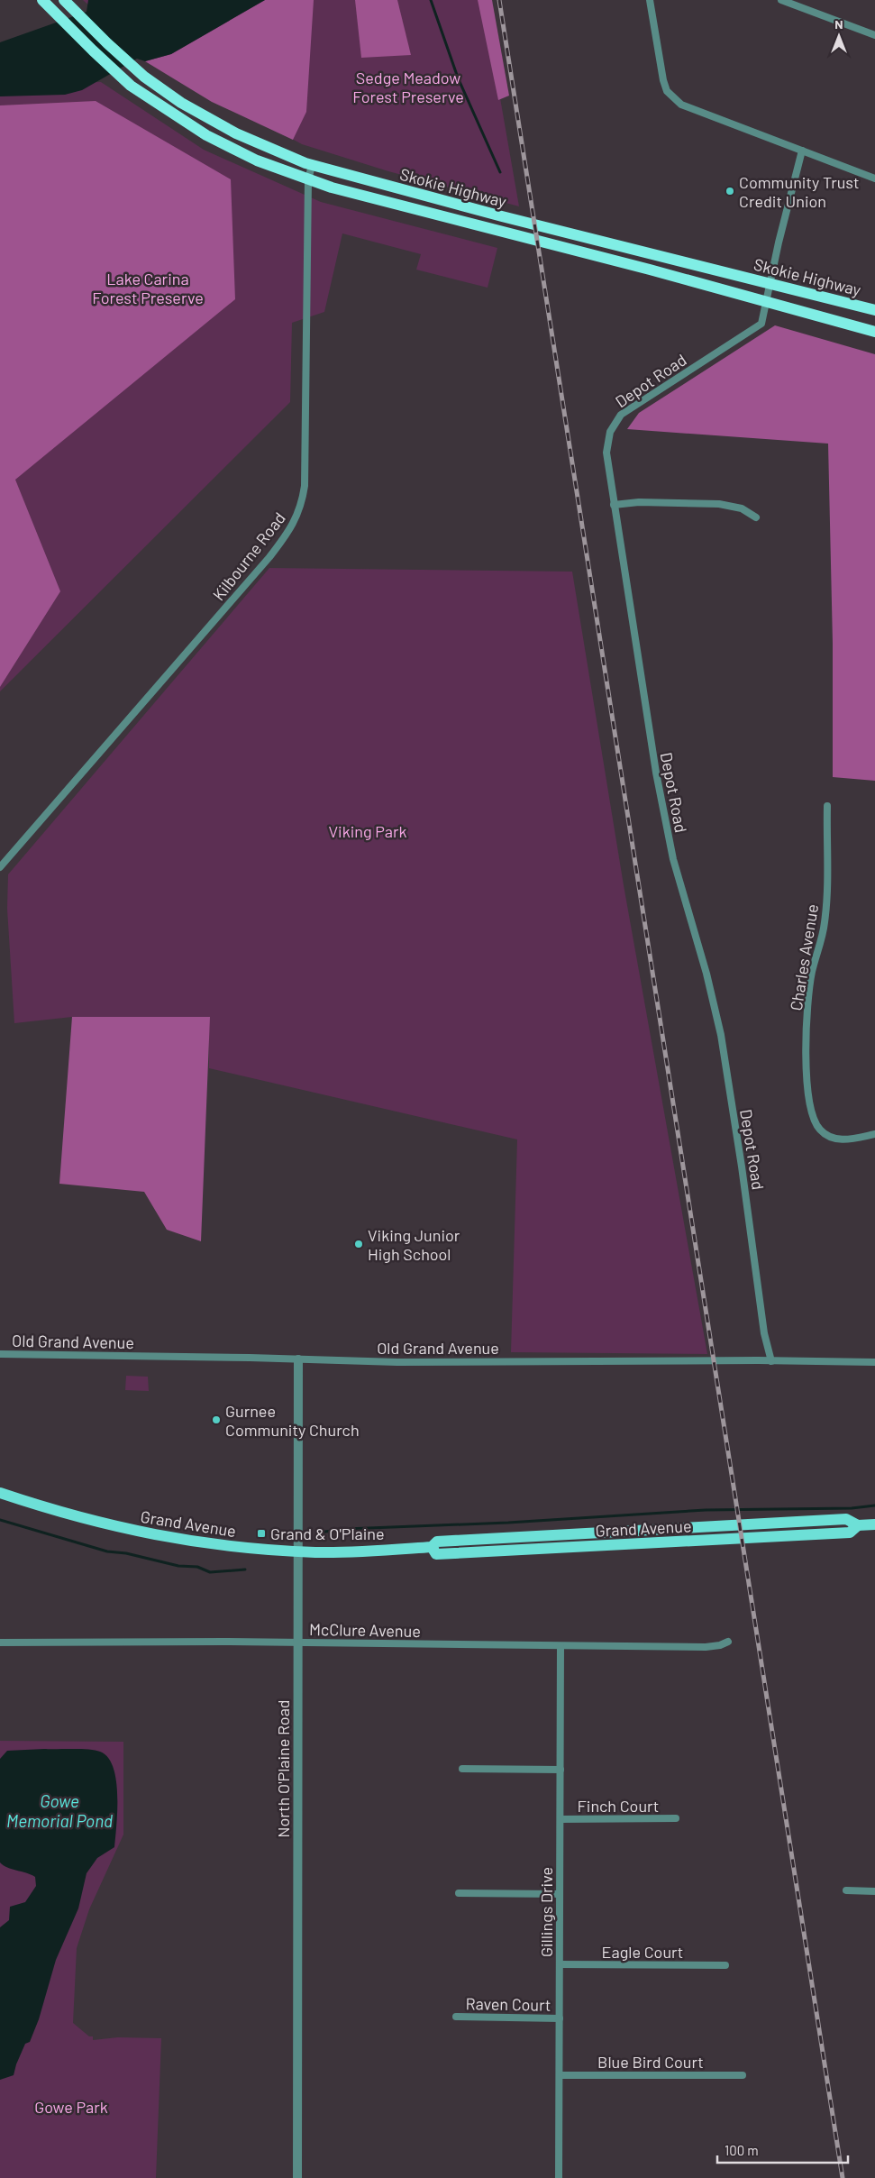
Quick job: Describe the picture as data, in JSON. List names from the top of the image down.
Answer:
{
  "streets": {
    "highway": ["Skokie Highway"],
    "main road": ["Grand Avenue"],
    "street": [
      "Depot Road",
      "Kilbourne Road",
      "Charles Avenue",
      "Old Grand Avenue",
      "McClure Avenue",
      "North O'Plaine Road",
      "Finch Court",
      "Gillings Drive",
      "Eagle Court",
      "Raven Court",
      "Blue Bird Court"
    ]
  },
  "crossings": [
    ["Skokie Highway", "Depot Road"],
    ["Skokie Highway", "Kilbourne Road"],
    ["Depot Road", "Old Grand Avenue"],
    ["Old Grand Avenue", "North O'Plaine Road"],
    ["Grand Avenue", "North O'Plaine Road"],
    ["McClure Avenue", "North O'Plaine Road"],
    ["McClure Avenue", "Gillings Drive"],
    ["Finch Court", "Gillings Drive"],
    ["Gillings Drive", "Eagle Court"],
    ["Gillings Drive", "Raven Court"],
    ["Gillings Drive", "Blue Bird Court"]
  ],
  "water": ["Gowe Memorial Pond"],
  "parks": [
    "Sedge Meadow Forest Preserve",
    "Lake Carina Forest Preserve",
    "Viking Park",
    "Gowe Park"
  ],
  "places": {
    "other": ["Community Trust Credit Union", "Viking Junior High School", "Gurnee Community Church"],
    "transit": ["Grand & O'Plaine"]
  },
  "scale_bar": "100 m",
  "north": "top"
}
